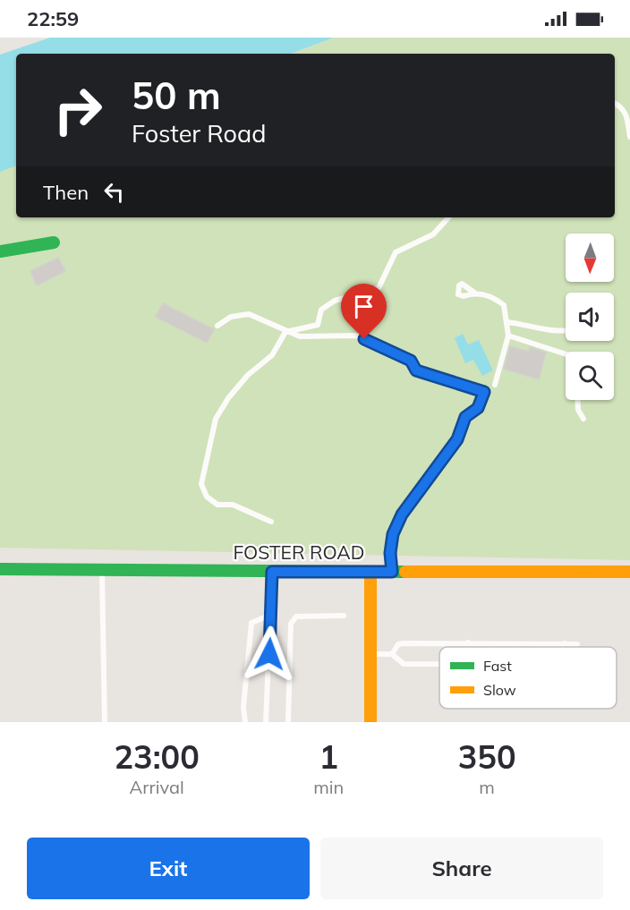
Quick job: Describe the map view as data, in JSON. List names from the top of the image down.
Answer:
{
  "streets": {
    "street": ["FOSTER ROAD"]
  },
  "legend": ["Fast", "Slow"],
  "north": "bottom",
  "page": {
    "status": "22:59",
    "turn": ["50 m", "Foster Road"],
    "then": "Then",
    "eta": [
      "23:00",
      "Arrival",
      "1",
      "min",
      "350",
      "m"
    ],
    "buttons": ["Exit", "Share"]
  }
}
